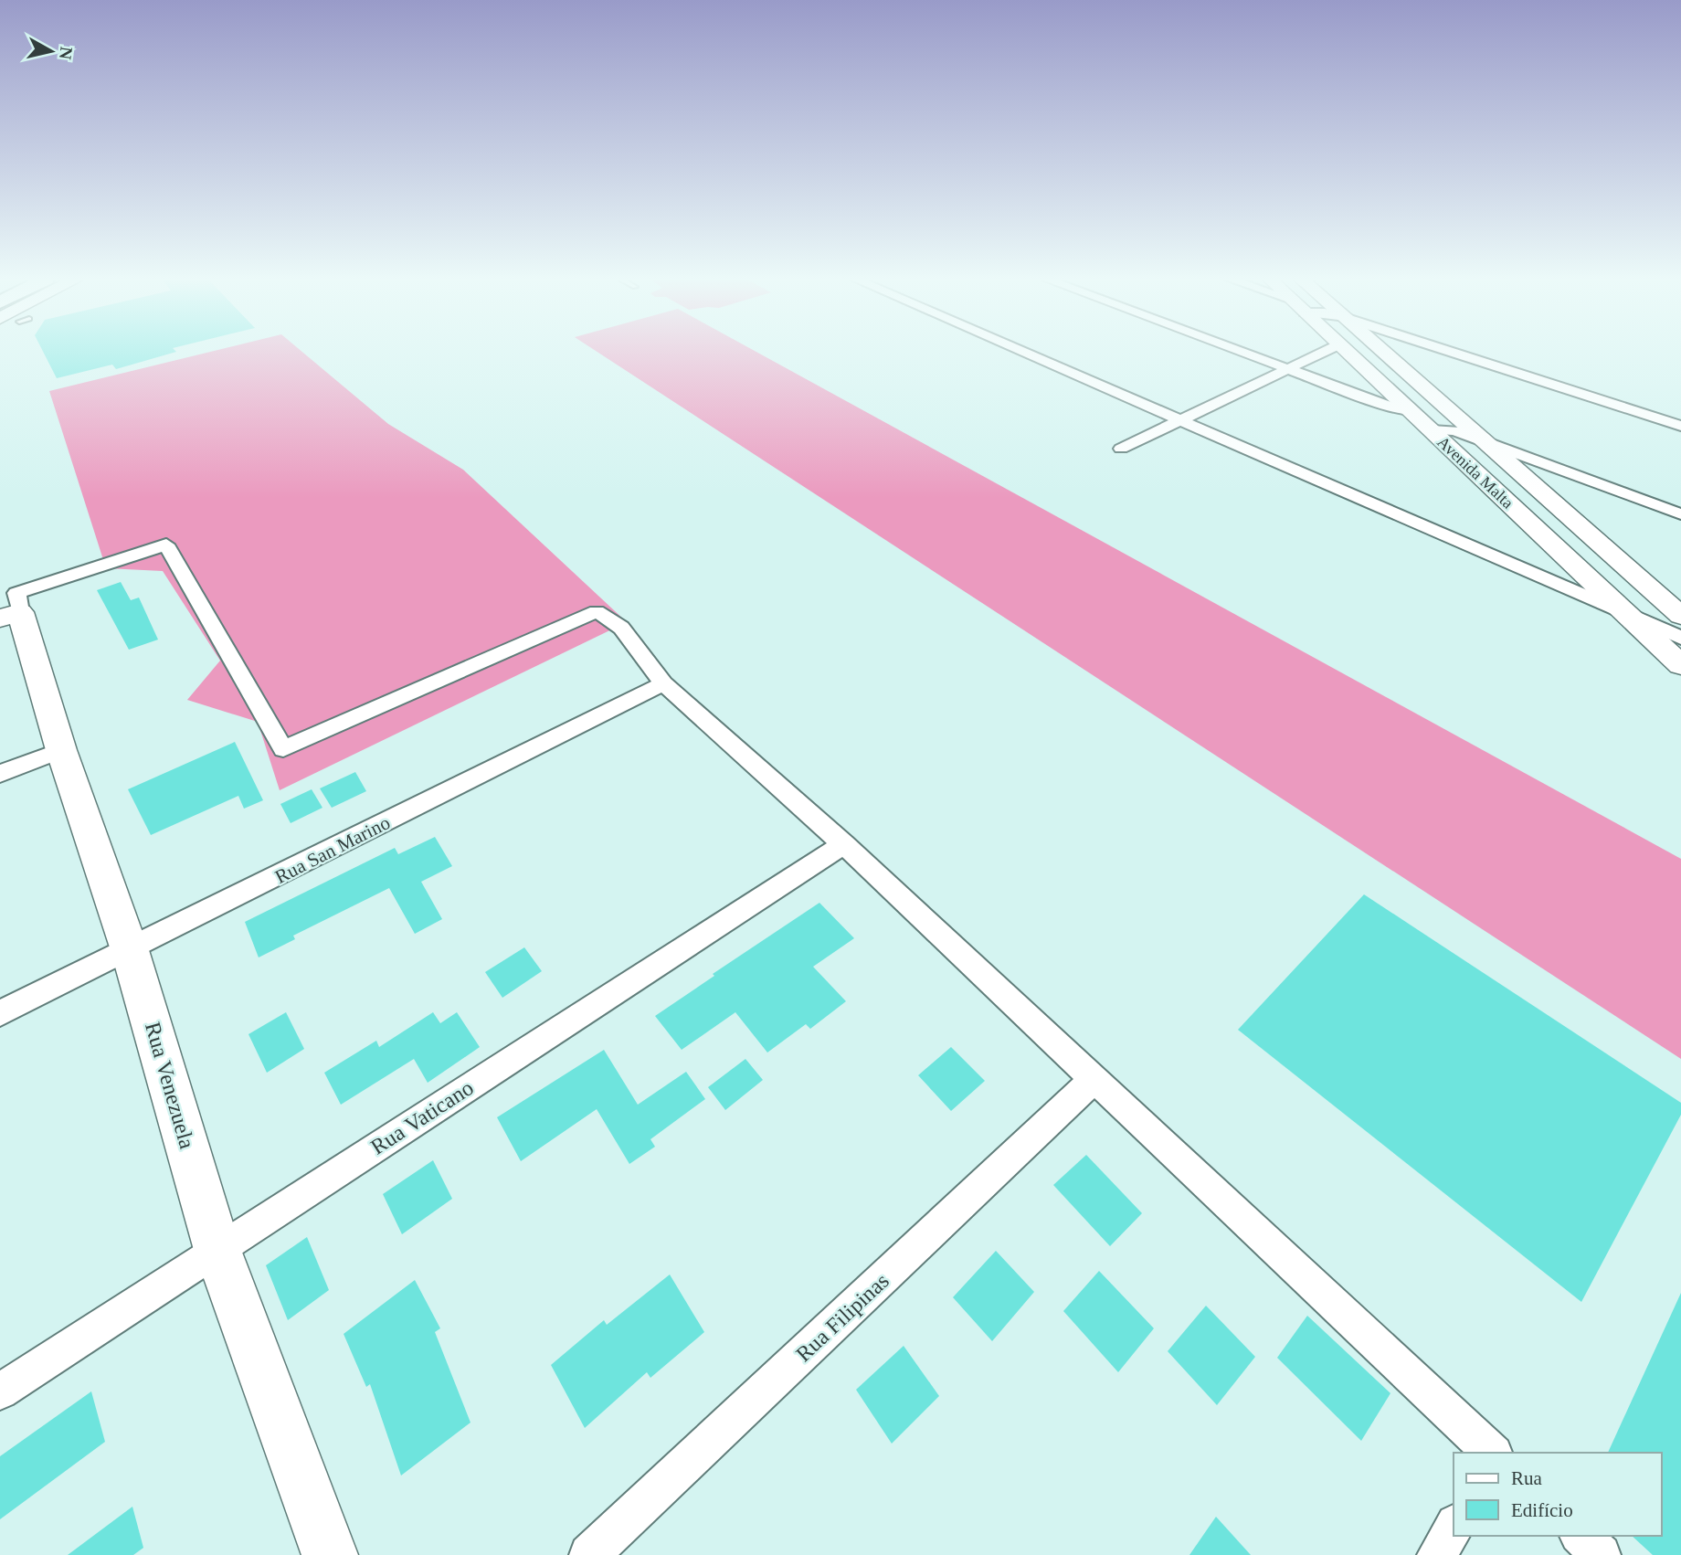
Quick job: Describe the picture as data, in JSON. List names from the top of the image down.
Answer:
{
  "streets": {
    "street": [
      "Avenida Malta",
      "Rua San Marino",
      "Rua Venezuela",
      "Rua Vaticano",
      "Rua Filipinas"
    ]
  },
  "crossings": [
    ["Rua San Marino", "Rua Venezuela"],
    ["Rua Venezuela", "Rua Vaticano"]
  ],
  "legend": ["Rua", "Edifício"],
  "north": "right"
}
